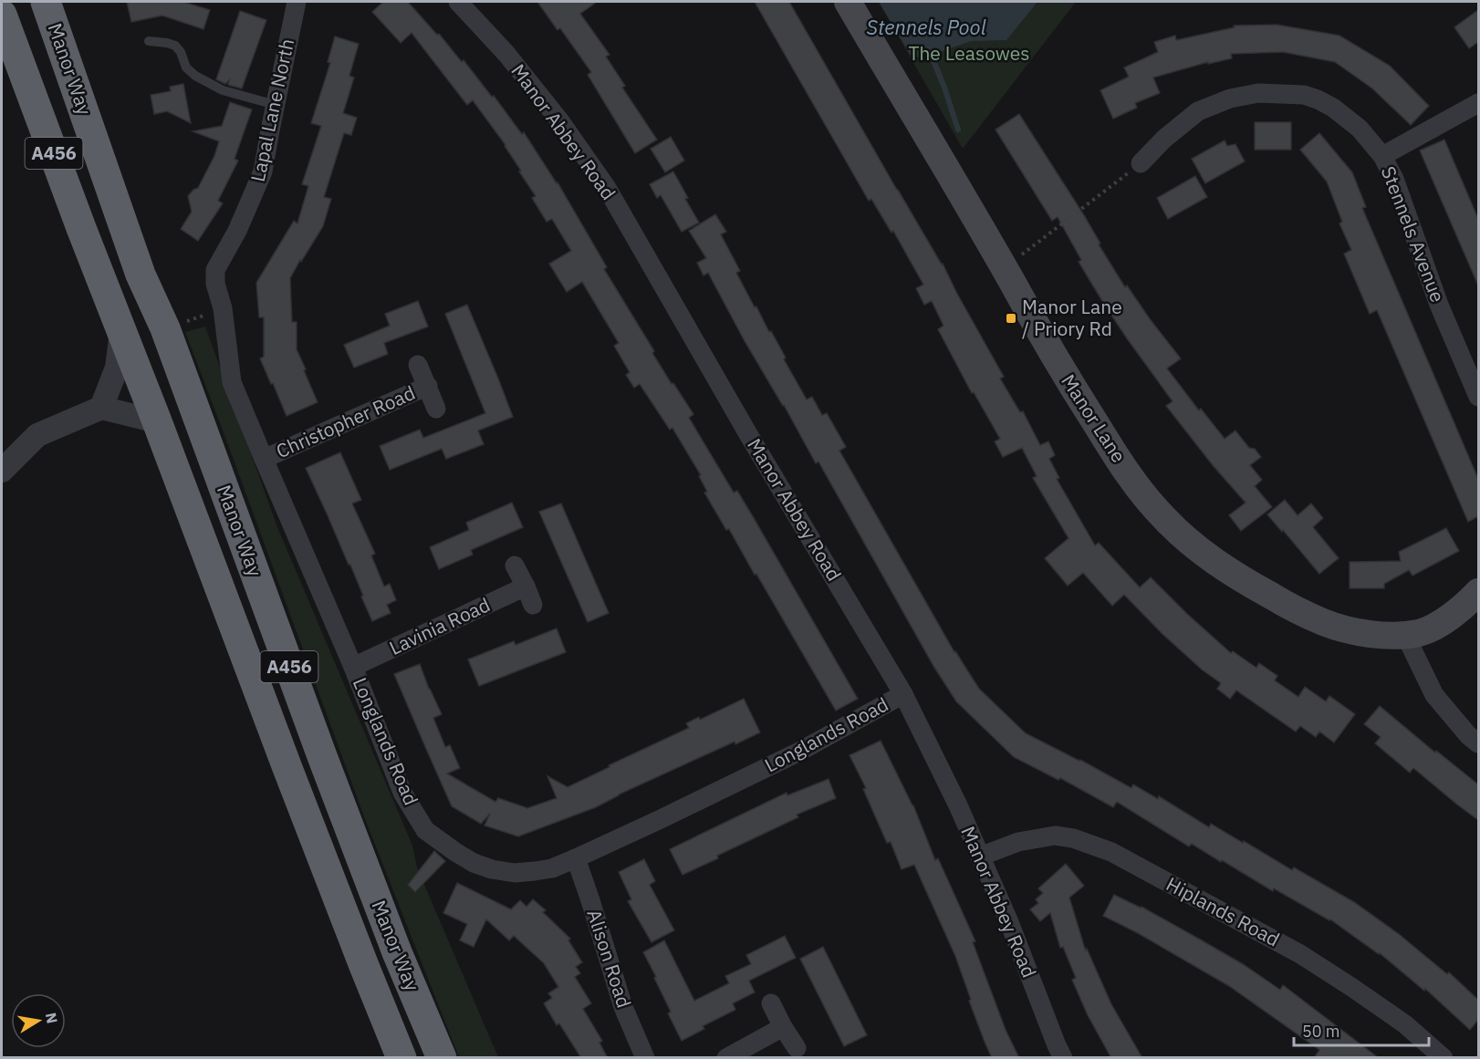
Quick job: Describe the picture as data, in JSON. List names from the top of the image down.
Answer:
{
  "streets": {
    "highway": ["Manor Way", "A456"],
    "main road": ["Manor Lane"],
    "street": [
      "Lapal Lane North",
      "Manor Abbey Road",
      "Stennels Avenue",
      "Christopher Road",
      "Lavinia Road",
      "Longlands Road",
      "Hiplands Road",
      "Alison Road"
    ]
  },
  "crossings": [
    ["Lapal Lane North", "Longlands Road"],
    ["Manor Abbey Road", "Longlands Road"],
    ["Manor Abbey Road", "Hiplands Road"],
    ["Christopher Road", "Longlands Road"],
    ["Lavinia Road", "Longlands Road"],
    ["Longlands Road", "Alison Road"]
  ],
  "water": ["Stennels Pool"],
  "parks": ["The Leasowes"],
  "places": {
    "transit": ["Manor Lane / Priory Rd"]
  },
  "scale_bar": "50 m",
  "north": "right"
}
